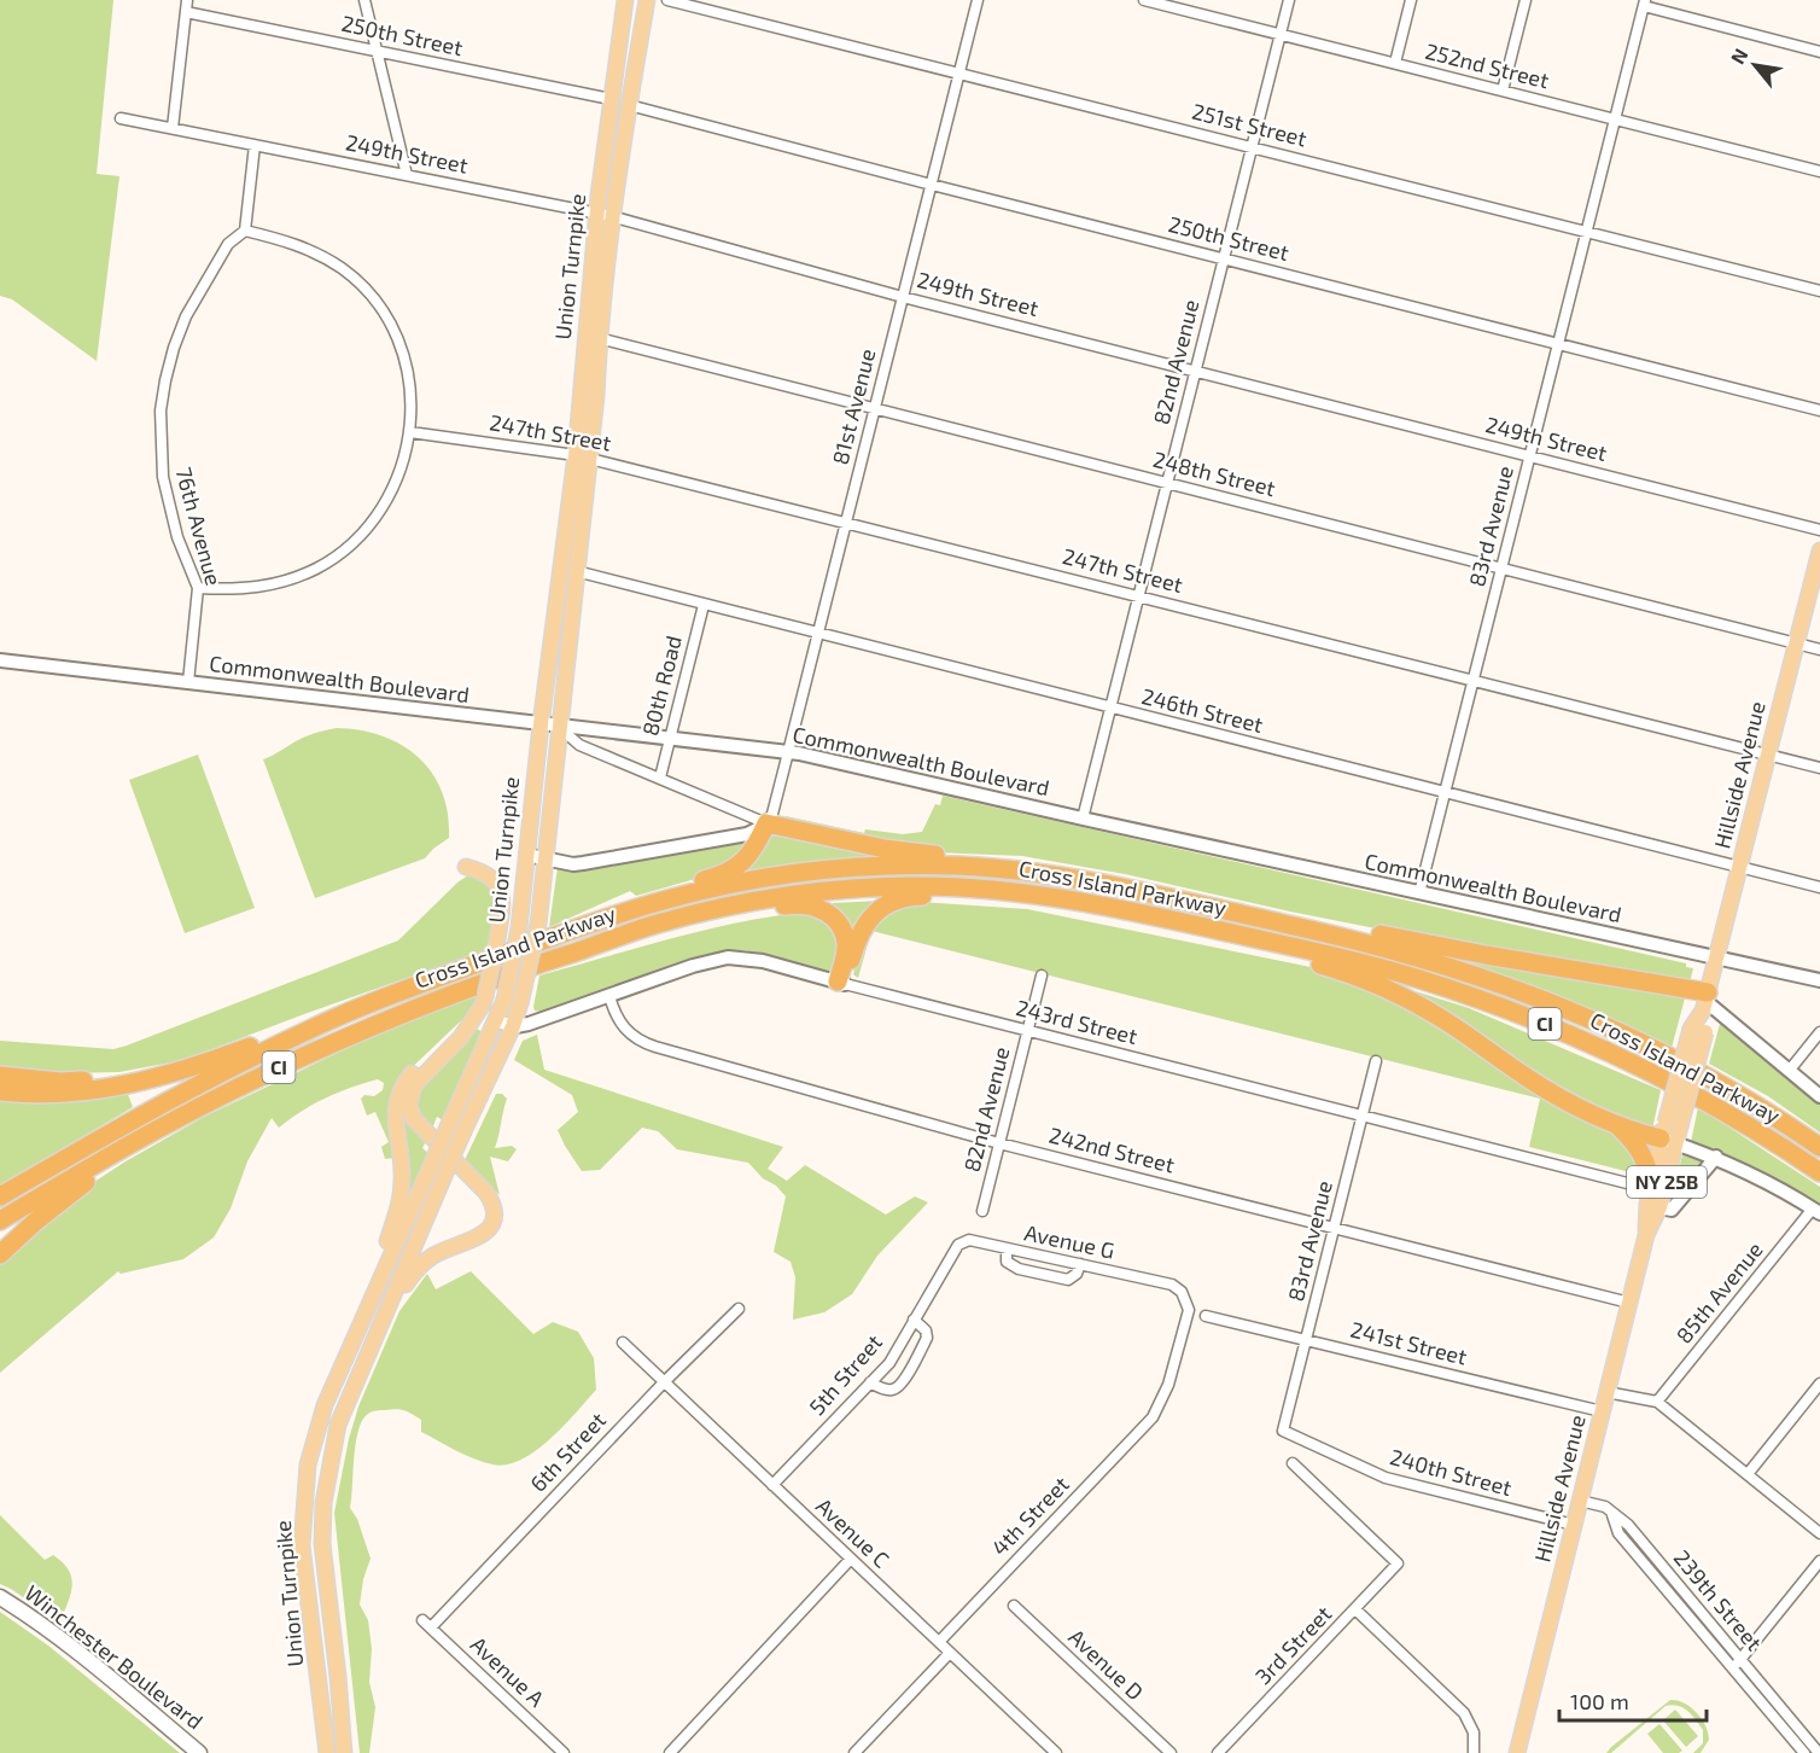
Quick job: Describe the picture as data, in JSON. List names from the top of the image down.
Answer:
{
  "streets": {
    "highway": ["Cross Island Parkway", "CI"],
    "main road": [
      "Union Turnpike",
      "Hillside Avenue",
      "NY 25B",
      "Winchester Boulevard"
    ],
    "street": [
      "250th Street",
      "252nd Street",
      "251st Street",
      "249th Street",
      "82nd Avenue",
      "81st Avenue",
      "247th Street",
      "248th Street",
      "76th Avenue",
      "83rd Avenue",
      "Commonwealth Boulevard",
      "80th Road",
      "246th Street",
      "243rd Street",
      "242nd Street",
      "Avenue G",
      "85th Avenue",
      "241st Street",
      "5th Street",
      "6th Street",
      "240th Street",
      "4th Street",
      "Avenue C",
      "239th Street",
      "3rd Street",
      "Avenue D",
      "Avenue A"
    ]
  },
  "crossings": [
    ["250th Street", "Union Turnpike"],
    ["250th Street", "82nd Avenue"],
    ["250th Street", "81st Avenue"],
    ["250th Street", "83rd Avenue"],
    ["252nd Street", "82nd Avenue"],
    ["252nd Street", "83rd Avenue"],
    ["251st Street", "82nd Avenue"],
    ["251st Street", "81st Avenue"],
    ["251st Street", "83rd Avenue"],
    ["249th Street", "Union Turnpike"],
    ["249th Street", "82nd Avenue"],
    ["249th Street", "81st Avenue"],
    ["249th Street", "83rd Avenue"],
    ["Union Turnpike", "247th Street"],
    ["Union Turnpike", "248th Street"],
    ["Union Turnpike", "Commonwealth Boulevard"],
    ["Union Turnpike", "246th Street"],
    ["Union Turnpike", "243rd Street"],
    ["82nd Avenue", "247th Street"],
    ["82nd Avenue", "248th Street"],
    ["82nd Avenue", "Commonwealth Boulevard"],
    ["82nd Avenue", "246th Street"],
    ["82nd Avenue", "243rd Street"],
    ["82nd Avenue", "242nd Street"],
    ["81st Avenue", "247th Street"],
    ["81st Avenue", "248th Street"],
    ["81st Avenue", "Commonwealth Boulevard"],
    ["81st Avenue", "246th Street"],
    ["247th Street", "83rd Avenue"],
    ["247th Street", "Hillside Avenue"],
    ["248th Street", "83rd Avenue"],
    ["248th Street", "Hillside Avenue"],
    ["76th Avenue", "Commonwealth Boulevard"],
    ["83rd Avenue", "Commonwealth Boulevard"],
    ["83rd Avenue", "246th Street"],
    ["83rd Avenue", "243rd Street"],
    ["83rd Avenue", "242nd Street"],
    ["83rd Avenue", "241st Street"],
    ["83rd Avenue", "240th Street"],
    ["Commonwealth Boulevard", "80th Road"],
    ["Commonwealth Boulevard", "Hillside Avenue"],
    ["80th Road", "246th Street"],
    ["246th Street", "Hillside Avenue"],
    ["Hillside Avenue", "Cross Island Parkway"],
    ["Hillside Avenue", "243rd Street"],
    ["Hillside Avenue", "242nd Street"],
    ["Hillside Avenue", "241st Street"],
    ["Hillside Avenue", "240th Street"],
    ["Hillside Avenue", "239th Street"],
    ["243rd Street", "242nd Street"],
    ["Avenue G", "5th Street"],
    ["Avenue G", "4th Street"],
    ["5th Street", "Avenue C"],
    ["6th Street", "Avenue C"],
    ["6th Street", "Avenue A"],
    ["4th Street", "Avenue C"]
  ],
  "scale_bar": "100 m",
  "north": "top left"
}
